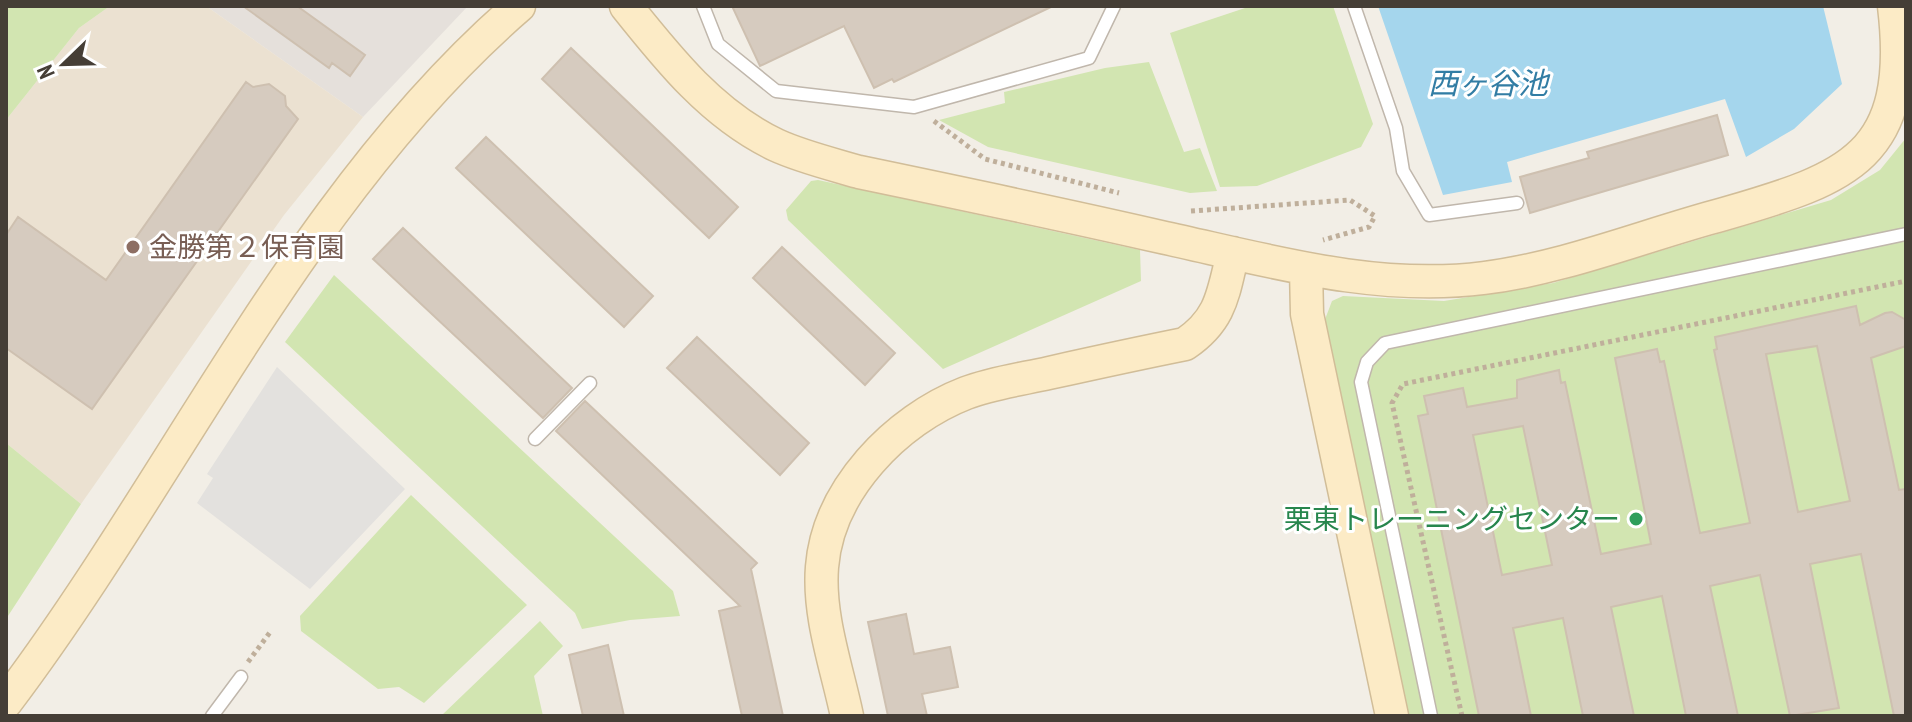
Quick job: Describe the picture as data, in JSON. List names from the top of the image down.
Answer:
{
  "water": ["西ヶ谷池"],
  "places": ["金勝第２保育園", "栗東トレーニングセンター"],
  "north": "bottom left"
}
